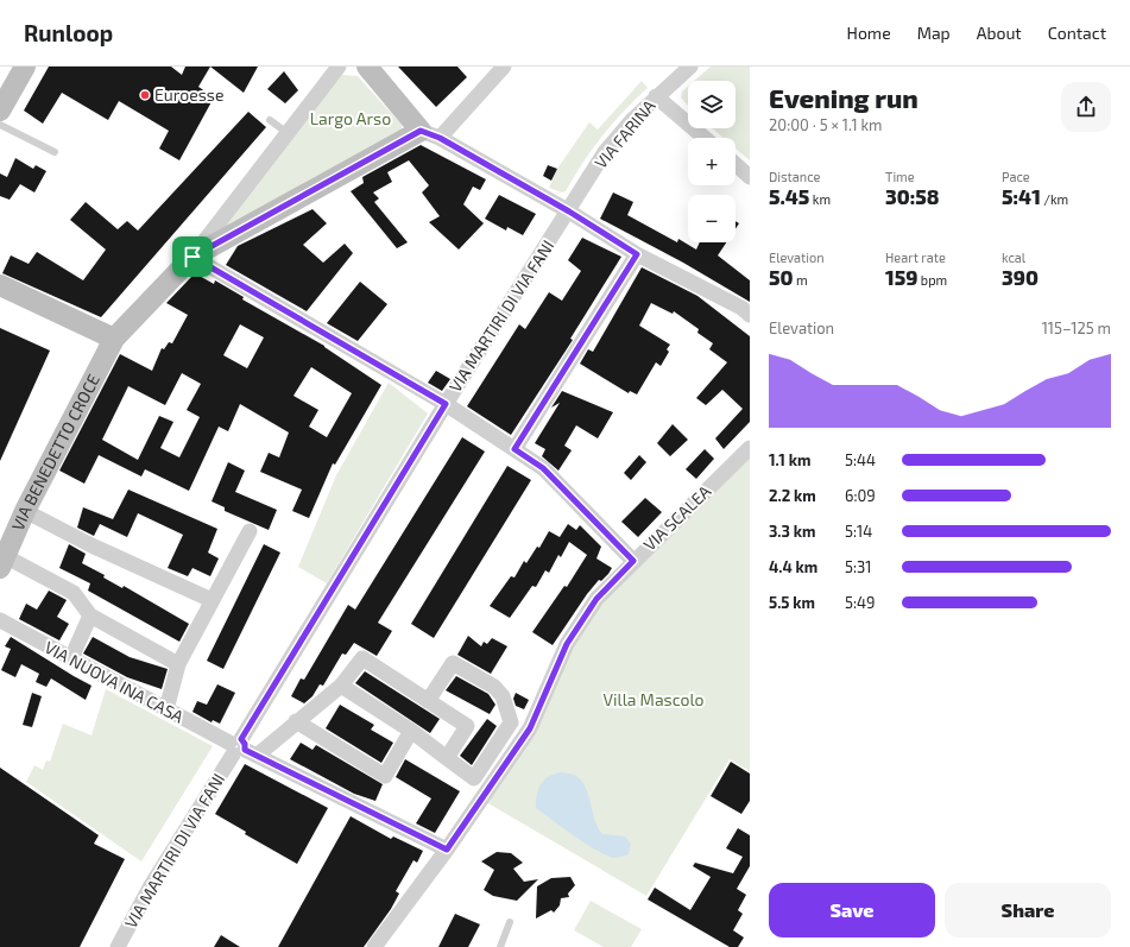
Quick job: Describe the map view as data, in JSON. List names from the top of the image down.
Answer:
{
  "streets": {
    "main road": ["VIA BENEDETTO CROCE"],
    "street": [
      "VIA FARINA",
      "VIA MARTIRI DI VIA FANI",
      "VIA SCALEA",
      "VIA NUOVA INA CASA"
    ]
  },
  "crossings": [
    ["VIA FARINA", "VIA MARTIRI DI VIA FANI"],
    ["VIA MARTIRI DI VIA FANI", "VIA NUOVA INA CASA"],
    ["VIA SCALEA", "VIA NUOVA INA CASA"]
  ],
  "parks": ["Largo Arso", "Villa Mascolo"],
  "places": ["Euroesse"],
  "page": {
    "header": "Runloop",
    "nav": [
      "Home",
      "Map",
      "About",
      "Contact"
    ],
    "heading": ["Evening run", "20:00 · 5 × 1.1 km"],
    "map_buttons": ["+", "−"],
    "stats": [
      ["Distance", "5.45 km"],
      ["Time", "30:58"],
      ["Pace", "5:41 /km"],
      ["Elevation", "50 m"],
      ["Heart rate", "159 bpm"],
      ["kcal", "390"]
    ],
    "chart": ["Elevation", "115–125 m"],
    "list": [
      {
        "name": "1.1 km",
        "note": "5:44"
      },
      {
        "name": "2.2 km",
        "note": "6:09"
      },
      {
        "name": "3.3 km",
        "note": "5:14"
      },
      {
        "name": "4.4 km",
        "note": "5:31"
      },
      {
        "name": "5.5 km",
        "note": "5:49"
      }
    ],
    "buttons": ["Save", "Share"]
  }
}
